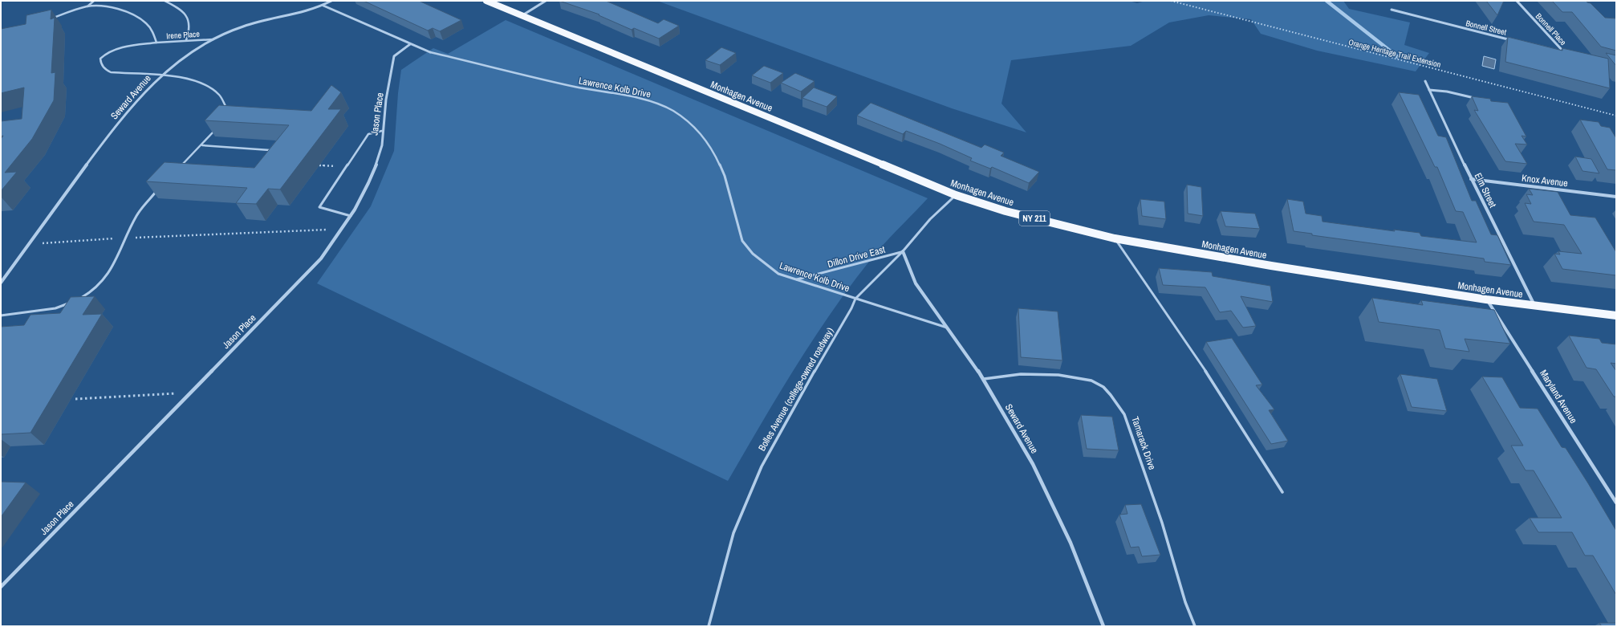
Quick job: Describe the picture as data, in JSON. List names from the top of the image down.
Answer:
{
  "streets": {
    "main road": ["Monhagen Avenue", "NY 211"],
    "street": [
      "Bonnell Street",
      "Bonnell Place",
      "Lawrence Kolb Drive",
      "Seward Avenue",
      "Jason Place",
      "Knox Avenue",
      "Elm Street",
      "Maryland Avenue"
    ],
    "lane": [
      "Irene Place",
      "Dillon Drive East",
      "Bolles Avenue (college-owned roadway)",
      "Tamarack Drive"
    ],
    "path": ["Orange Heritage Trail Extension"]
  },
  "crossings": [
    ["Irene Place", "Seward Avenue"],
    ["Lawrence Kolb Drive", "Seward Avenue"],
    ["Lawrence Kolb Drive", "Jason Place"],
    ["Lawrence Kolb Drive", "Dillon Drive East"],
    ["Lawrence Kolb Drive", "Bolles Avenue (college-owned roadway)"],
    ["Monhagen Avenue", "Elm Street"],
    ["Monhagen Avenue", "Bolles Avenue (college-owned roadway)"],
    ["Monhagen Avenue", "Maryland Avenue"],
    ["Seward Avenue", "Dillon Drive East"],
    ["Seward Avenue", "Bolles Avenue (college-owned roadway)"],
    ["Seward Avenue", "Tamarack Drive"],
    ["Knox Avenue", "Elm Street"],
    ["Dillon Drive East", "Bolles Avenue (college-owned roadway)"]
  ]
}
